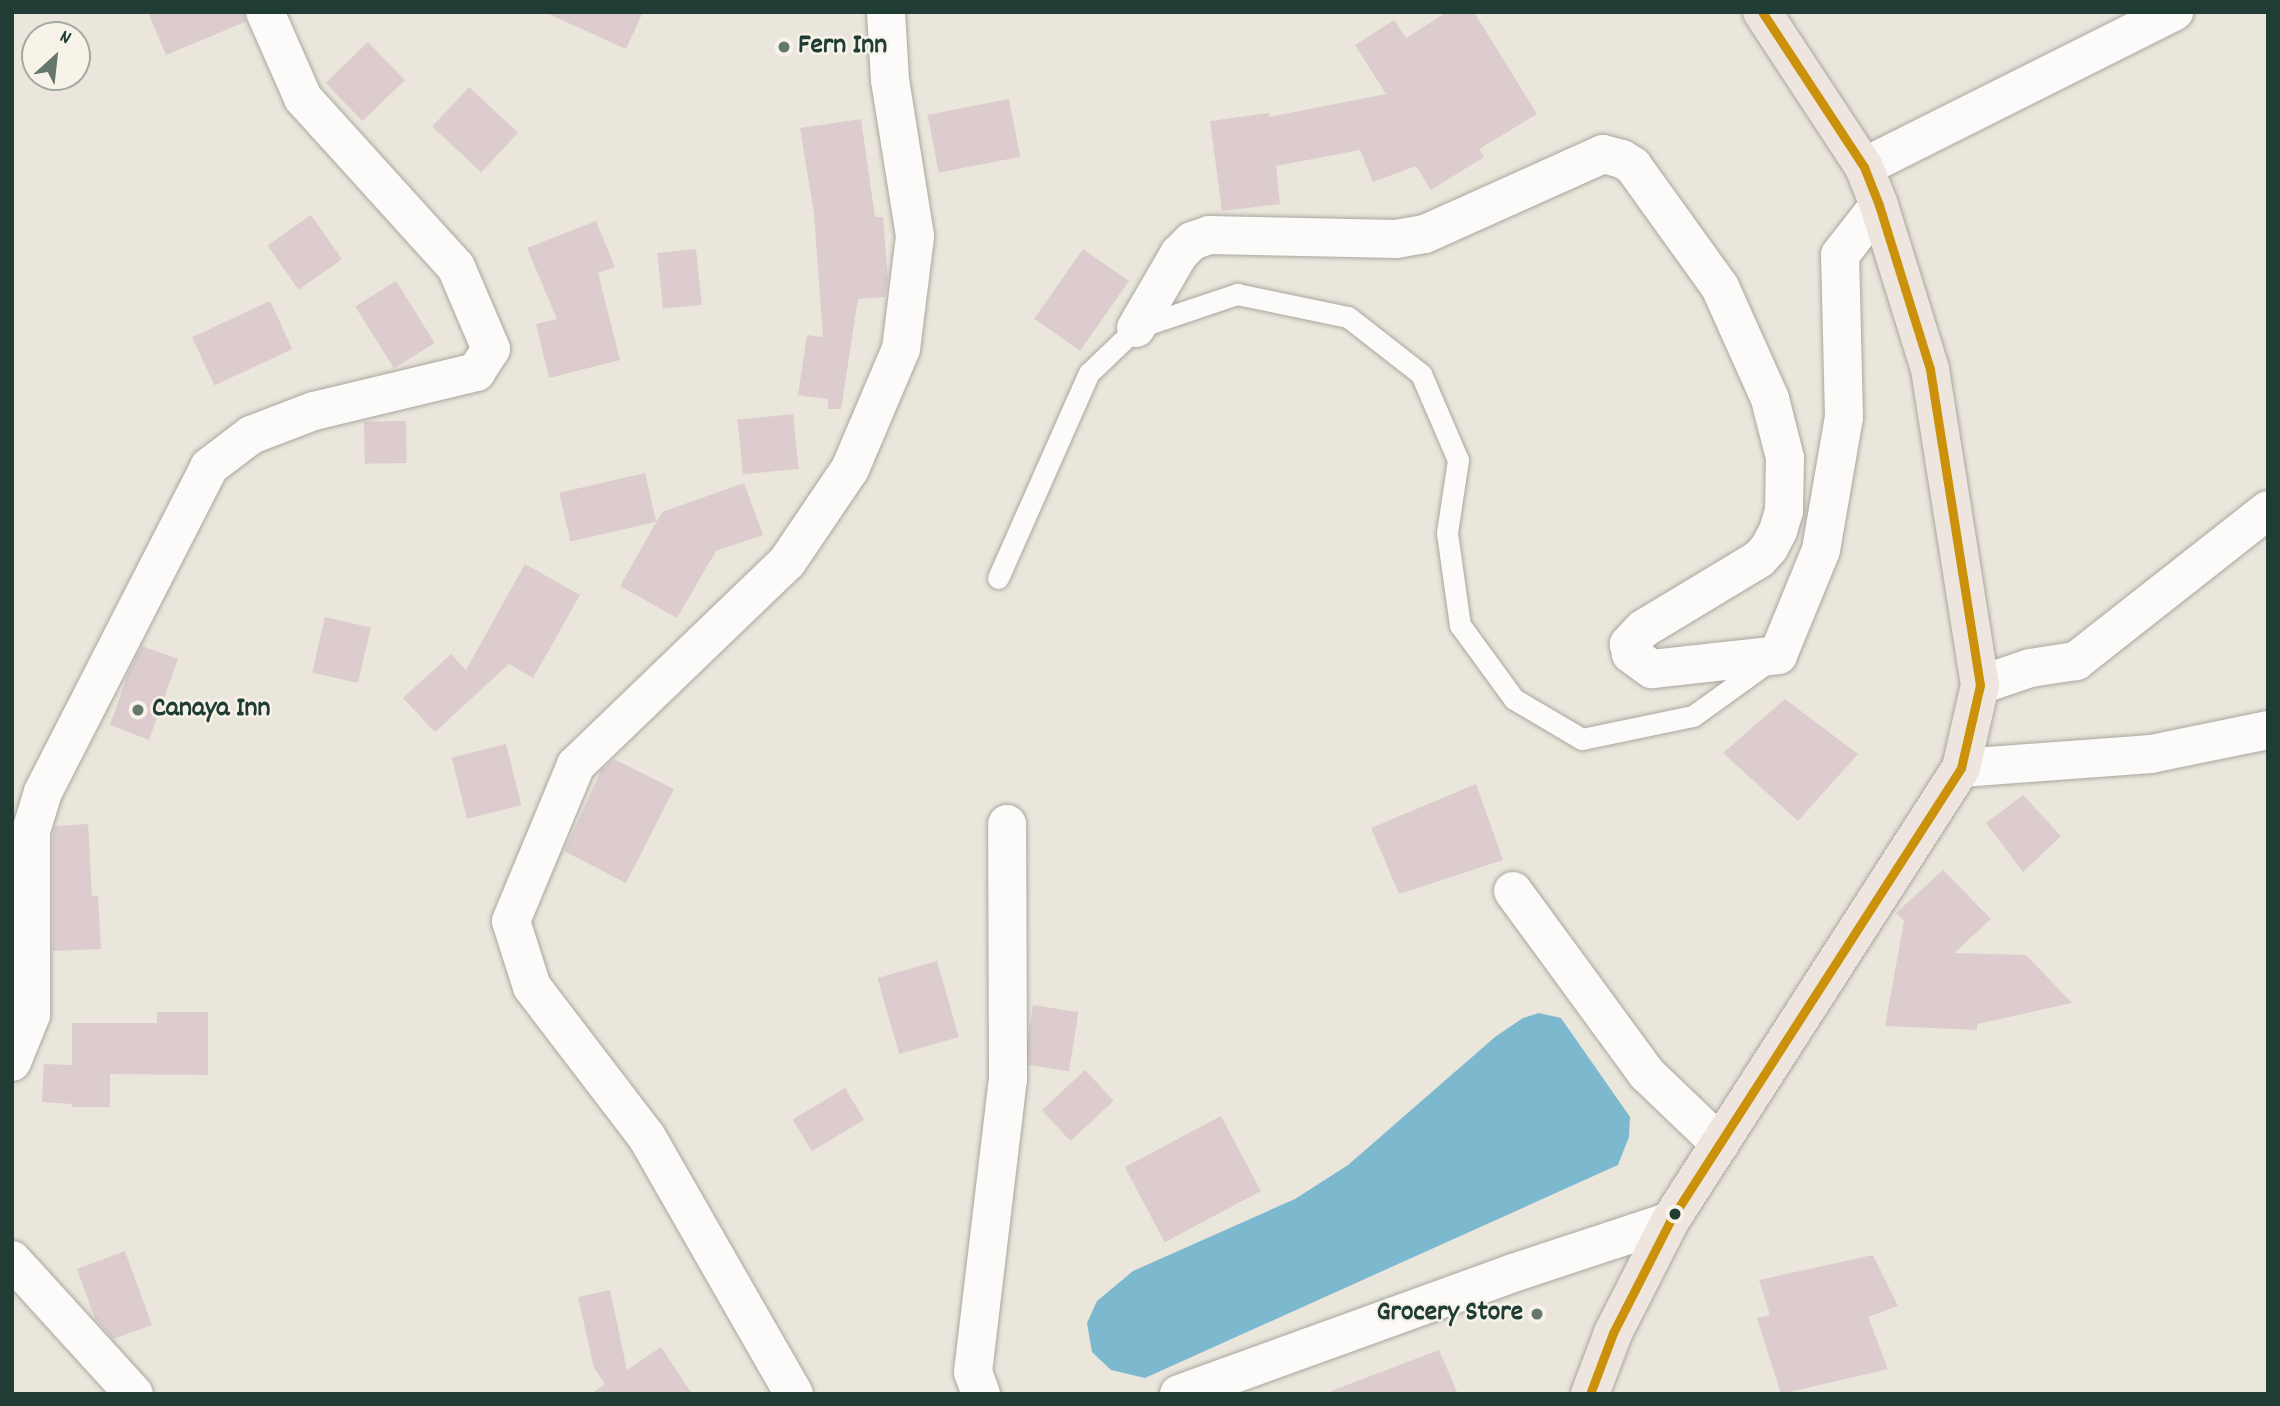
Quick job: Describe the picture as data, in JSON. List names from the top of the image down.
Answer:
{
  "places": ["Fern Inn", "Canaya Inn", "Grocery Store"],
  "north": "top right"
}
